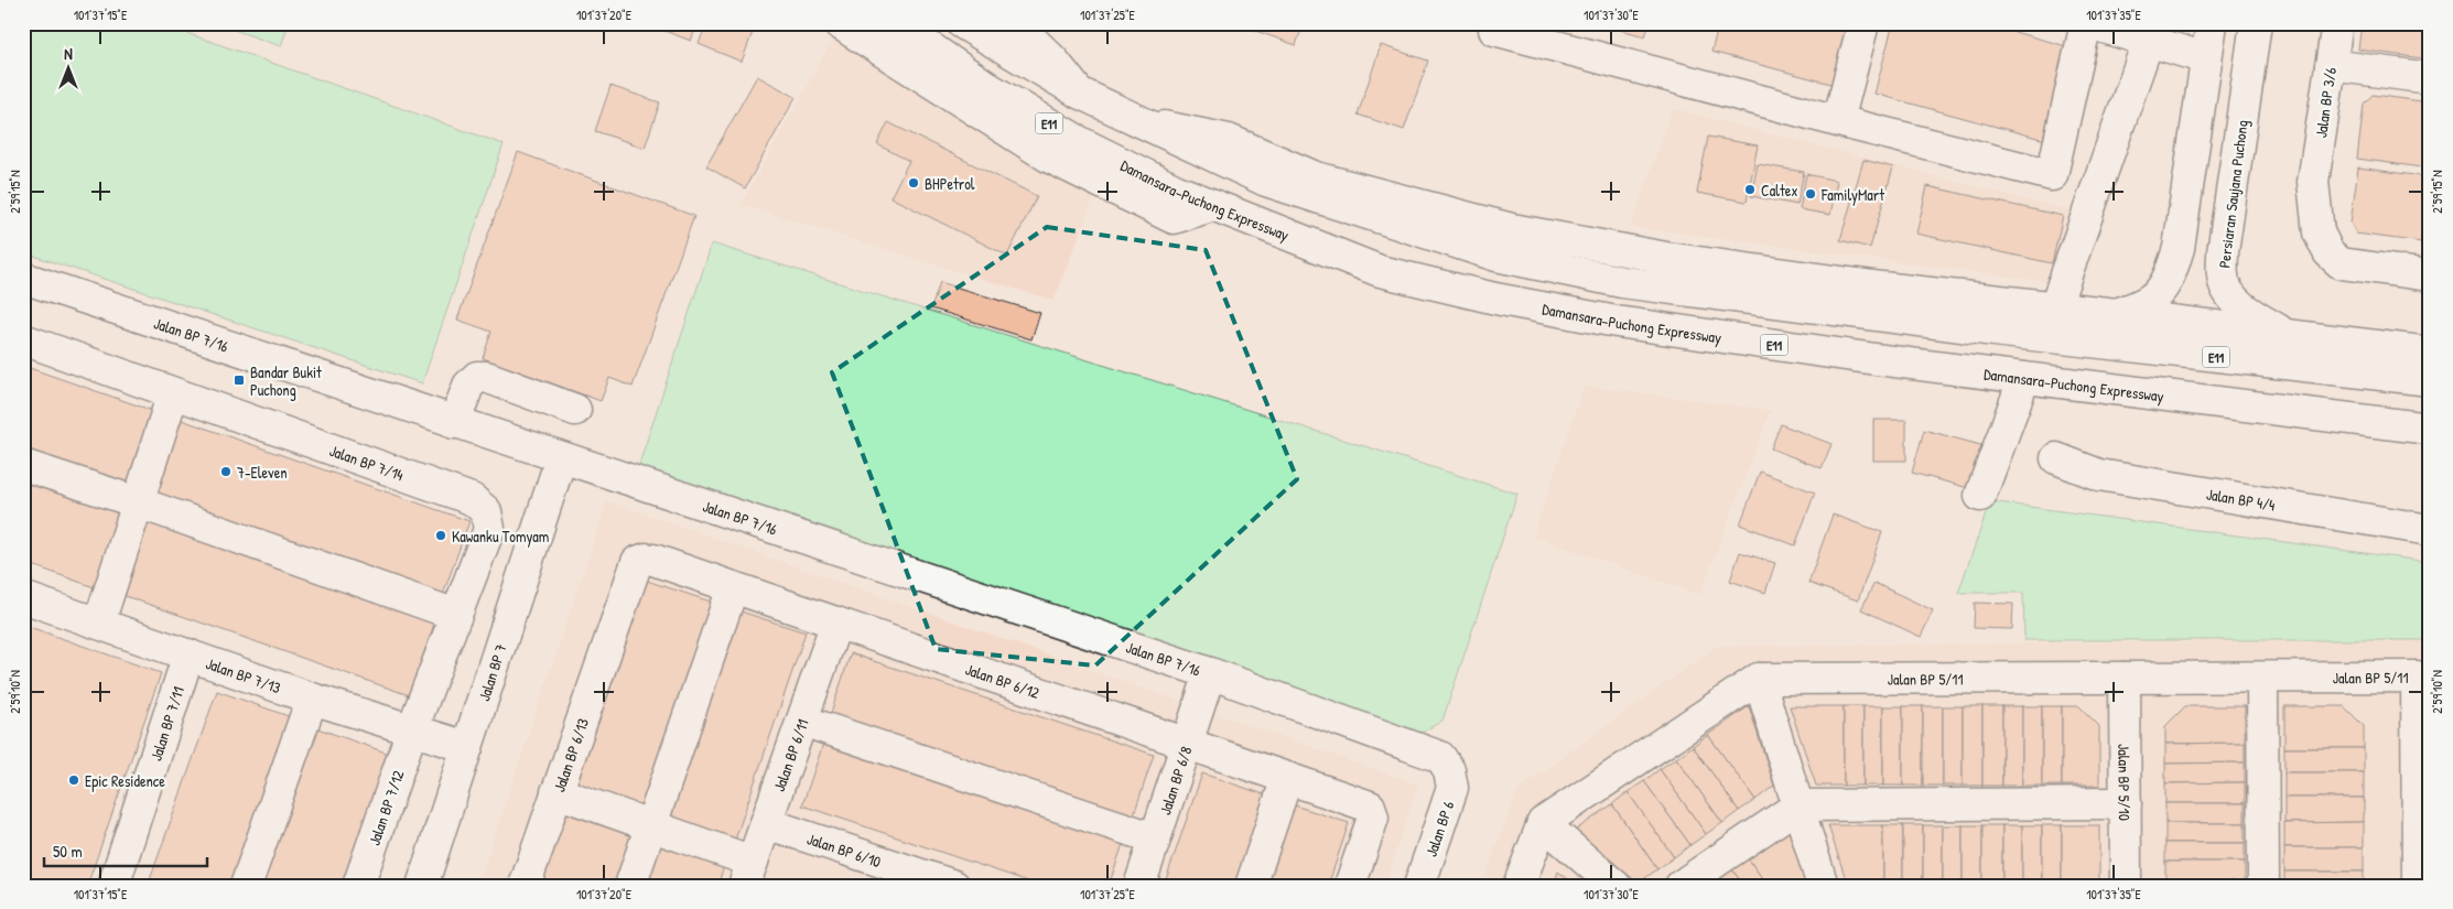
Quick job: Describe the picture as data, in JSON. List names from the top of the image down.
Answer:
{
  "streets": {
    "main road": [
      "Jalan BP 3/6",
      "E11",
      "Persiaran Saujana Puchong",
      "Damansara–Puchong Expressway",
      "Jalan BP 7/16",
      "Jalan BP 7/14",
      "Jalan BP 4/4",
      "Jalan BP 7",
      "Jalan BP 7/13",
      "Jalan BP 5/11",
      "Jalan BP 6/12",
      "Jalan BP 7/11",
      "Jalan BP 6/11",
      "Jalan BP 6/13",
      "Jalan BP 6/8",
      "Jalan BP 5/10",
      "Jalan BP 7/12",
      "Jalan BP 6",
      "Jalan BP 6/10"
    ]
  },
  "crossings": [
    ["Jalan BP 7/16", "Jalan BP 7"],
    ["Jalan BP 7/16", "Jalan BP 6/8"],
    ["Jalan BP 7/16", "Jalan BP 6"],
    ["Jalan BP 7/14", "Jalan BP 7/13"],
    ["Jalan BP 7/14", "Jalan BP 7/12"],
    ["Jalan BP 7", "Jalan BP 7/13"],
    ["Jalan BP 7/13", "Jalan BP 7/11"],
    ["Jalan BP 7/13", "Jalan BP 7/12"],
    ["Jalan BP 5/11", "Jalan BP 5/10"],
    ["Jalan BP 6/12", "Jalan BP 6/11"],
    ["Jalan BP 6/12", "Jalan BP 6/13"],
    ["Jalan BP 6/12", "Jalan BP 6/8"],
    ["Jalan BP 6/11", "Jalan BP 6/10"]
  ],
  "places": {
    "other": [
      "BHPetrol",
      "Caltex",
      "FamilyMart",
      "7-Eleven",
      "Kawanku Tomyam",
      "Epic Residence"
    ],
    "transit": ["Bandar Bukit Puchong"]
  },
  "scale_bar": "50 m",
  "north": "top",
  "coordinates": [
    "101°37'15\"E",
    "101°37'20\"E",
    "101°37'25\"E",
    "101°37'30\"E",
    "101°37'35\"E",
    "2°59'15\"N",
    "2°59'10\"N"
  ]
}
